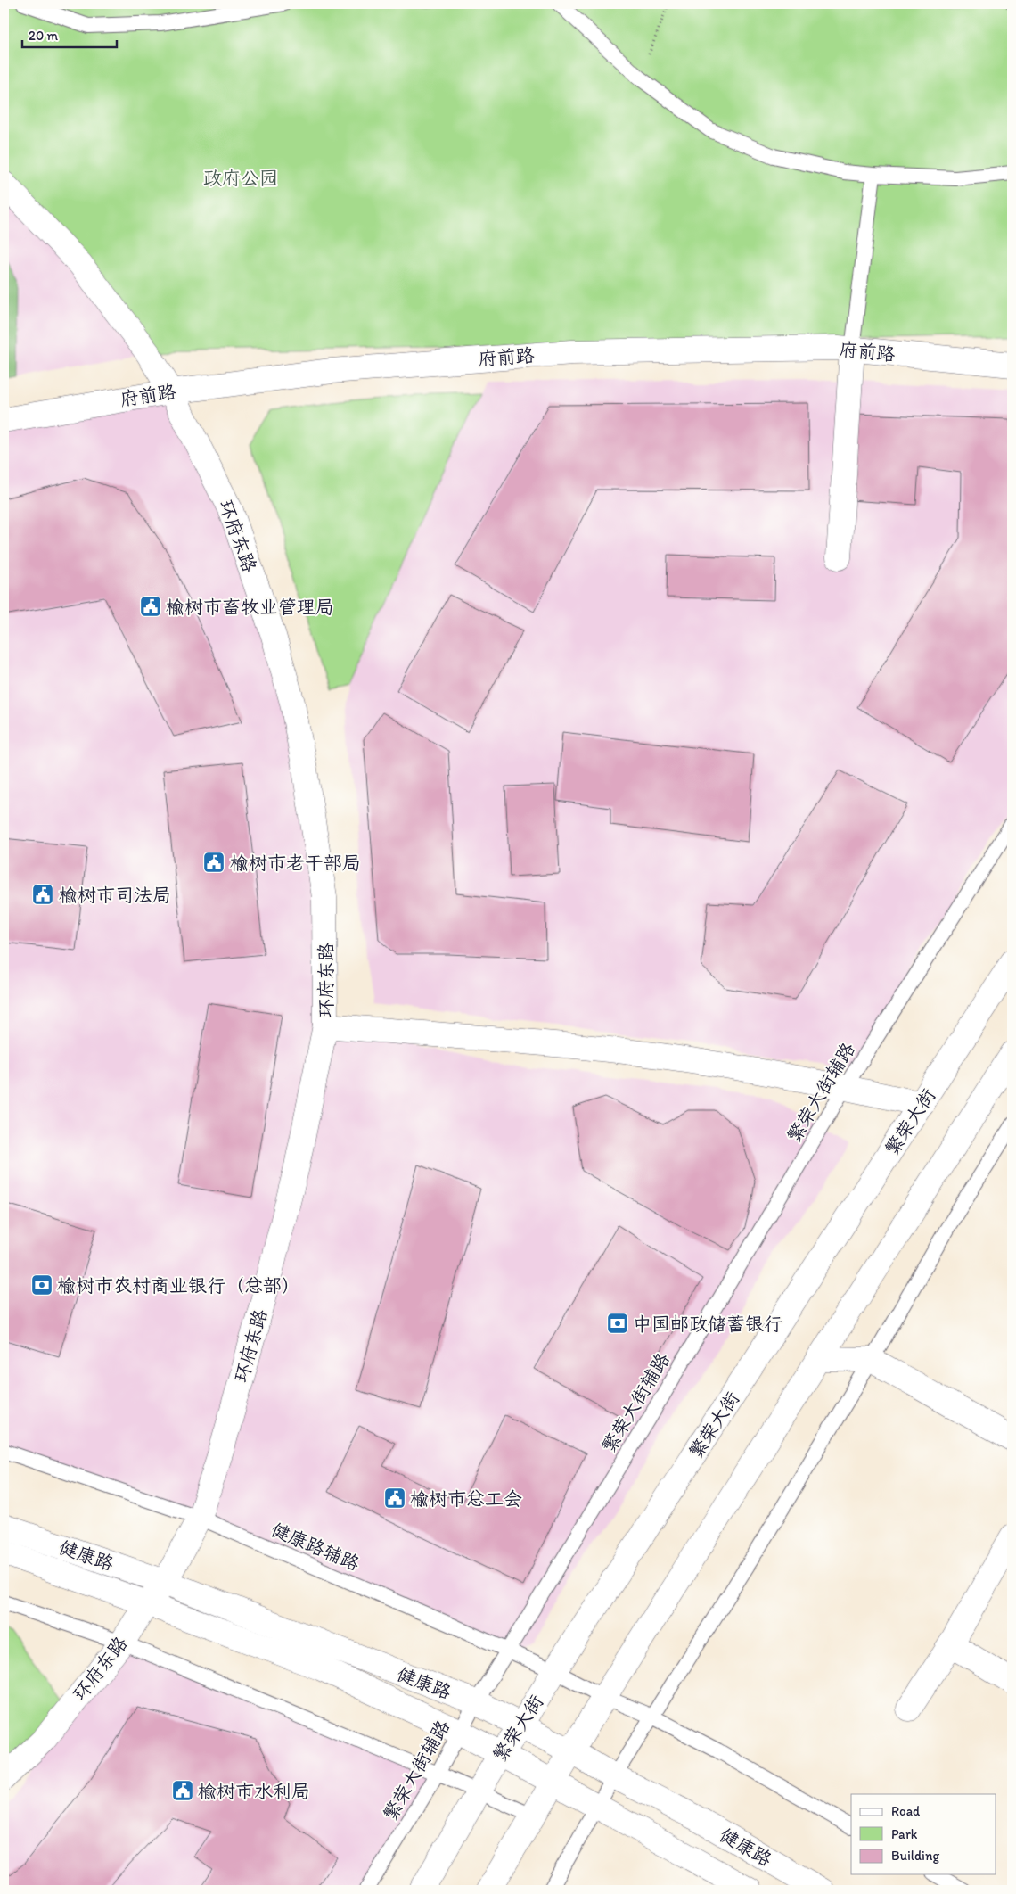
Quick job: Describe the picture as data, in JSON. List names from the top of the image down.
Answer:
{
  "streets": {
    "street": [
      "府前路",
      "环府东路",
      "繁荣大街",
      "健康路"
    ],
    "lane": ["繁荣大街辅路", "健康路辅路"]
  },
  "crossings": [
    ["府前路", "环府东路"],
    ["环府东路", "健康路辅路"],
    ["环府东路", "健康路"],
    ["繁荣大街辅路", "健康路辅路"],
    ["繁荣大街辅路", "健康路"],
    ["繁荣大街", "健康路辅路"],
    ["繁荣大街", "健康路"]
  ],
  "parks": ["政府公园"],
  "places": {
    "public building": [
      "榆树市畜牧业管理局",
      "榆树市老干部局",
      "榆树市司法局",
      "榆树市总工会",
      "榆树市水利局"
    ],
    "bank": ["榆树市农村商业银行（总部）", "中国邮政储蓄银行"]
  },
  "legend": ["Road", "Park", "Building"],
  "scale_bar": "20 m"
}
